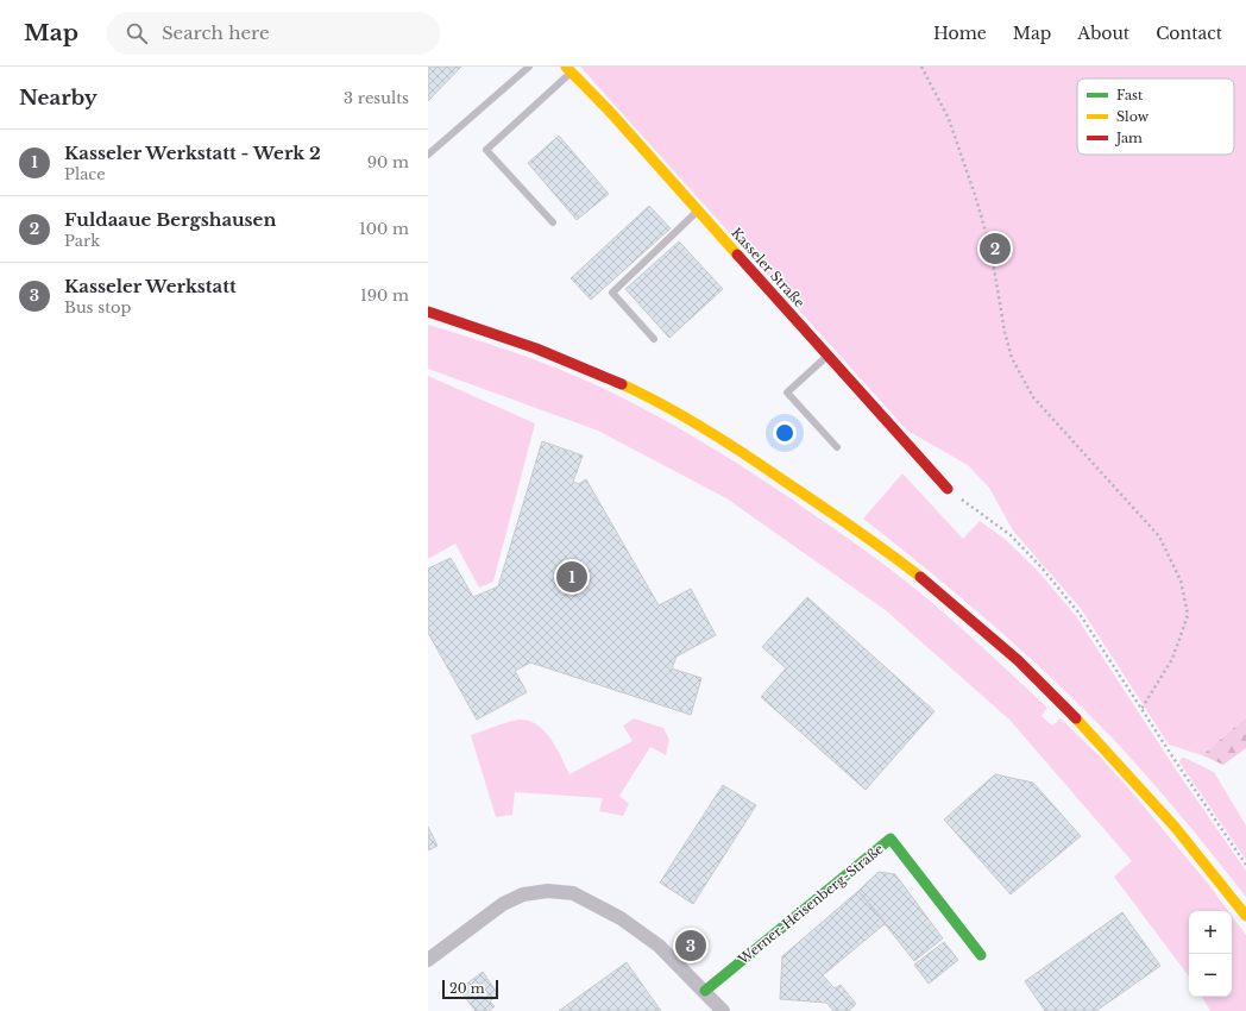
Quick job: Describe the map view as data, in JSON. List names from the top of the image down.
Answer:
{
  "streets": {
    "main road": ["Kasseler Straße", "Werner-Heisenberg-Straße"]
  },
  "legend": ["Fast", "Slow", "Jam"],
  "scale_bar": "20 m",
  "page": {
    "header": "Map",
    "search": "Search here",
    "nav": [
      "Home",
      "Map",
      "About",
      "Contact"
    ],
    "heading": ["Nearby", "3 results"],
    "list": [
      {
        "mark": "1",
        "name": "Kasseler Werkstatt - Werk 2",
        "note": "Place",
        "value": "90 m"
      },
      {
        "mark": "2",
        "name": "Fuldaaue Bergshausen",
        "note": "Park",
        "value": "100 m"
      },
      {
        "mark": "3",
        "name": "Kasseler Werkstatt",
        "note": "Bus stop",
        "value": "190 m"
      }
    ],
    "pins": ["2", "1", "3"],
    "map_buttons": ["+", "−"],
    "scale": "20 m"
  }
}
